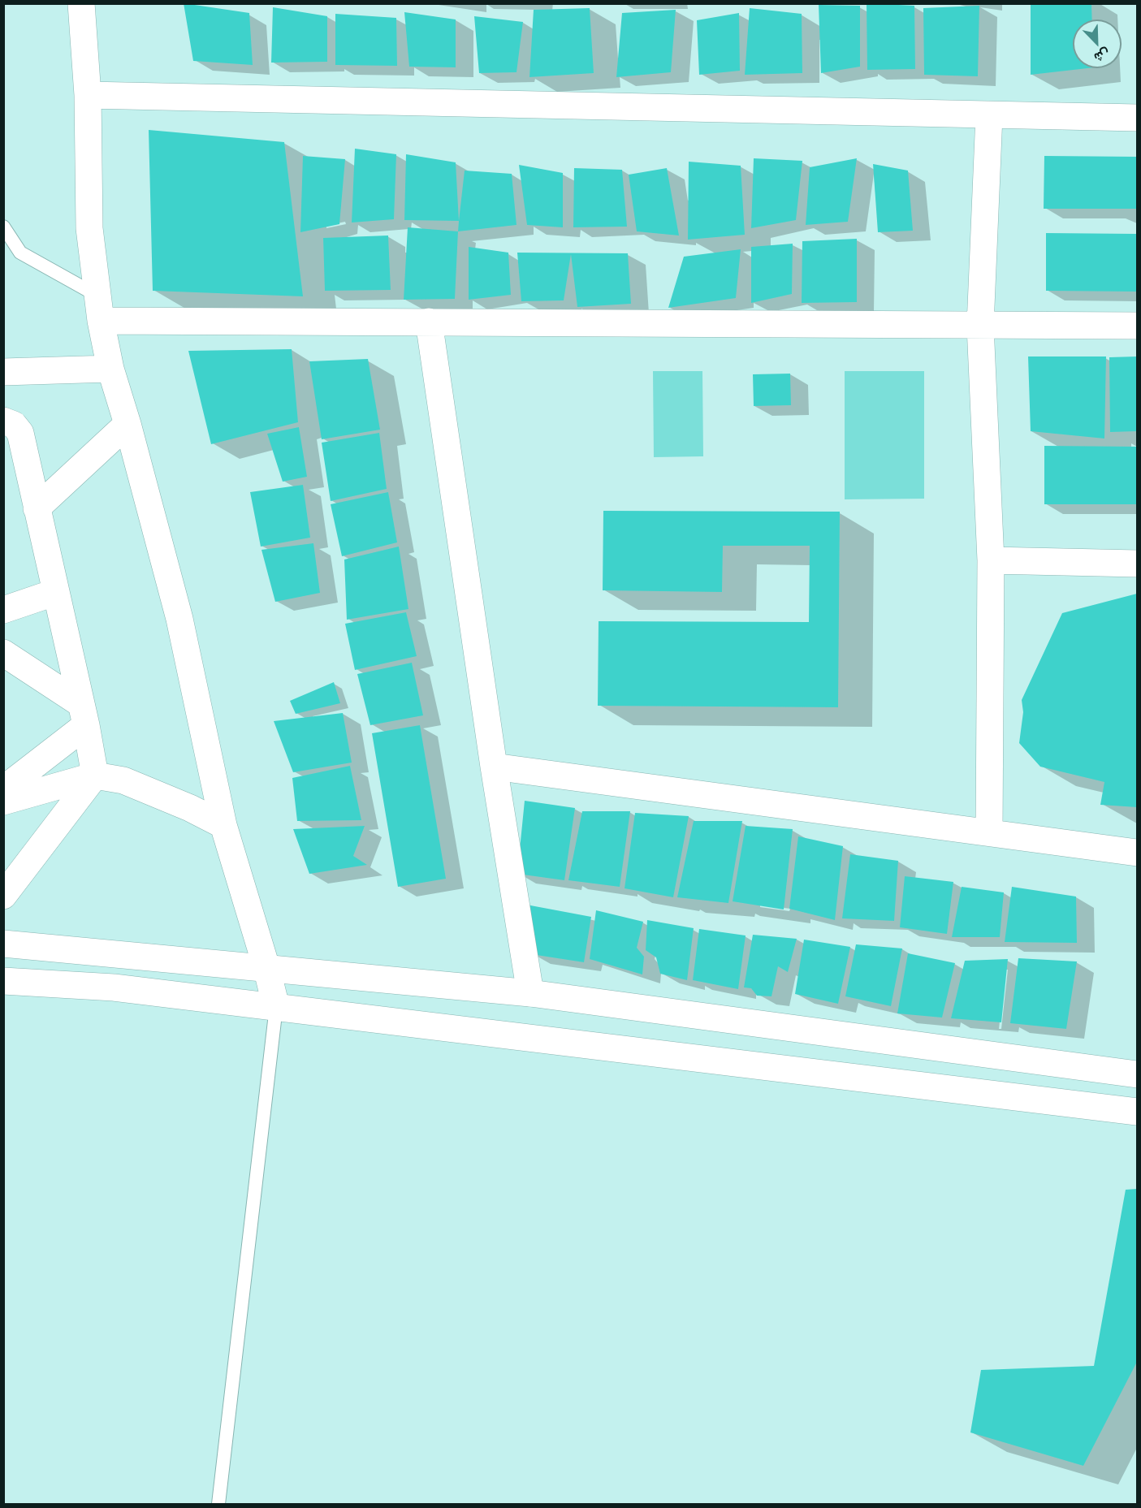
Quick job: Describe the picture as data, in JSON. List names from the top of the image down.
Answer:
{
  "north": "bottom right"
}
